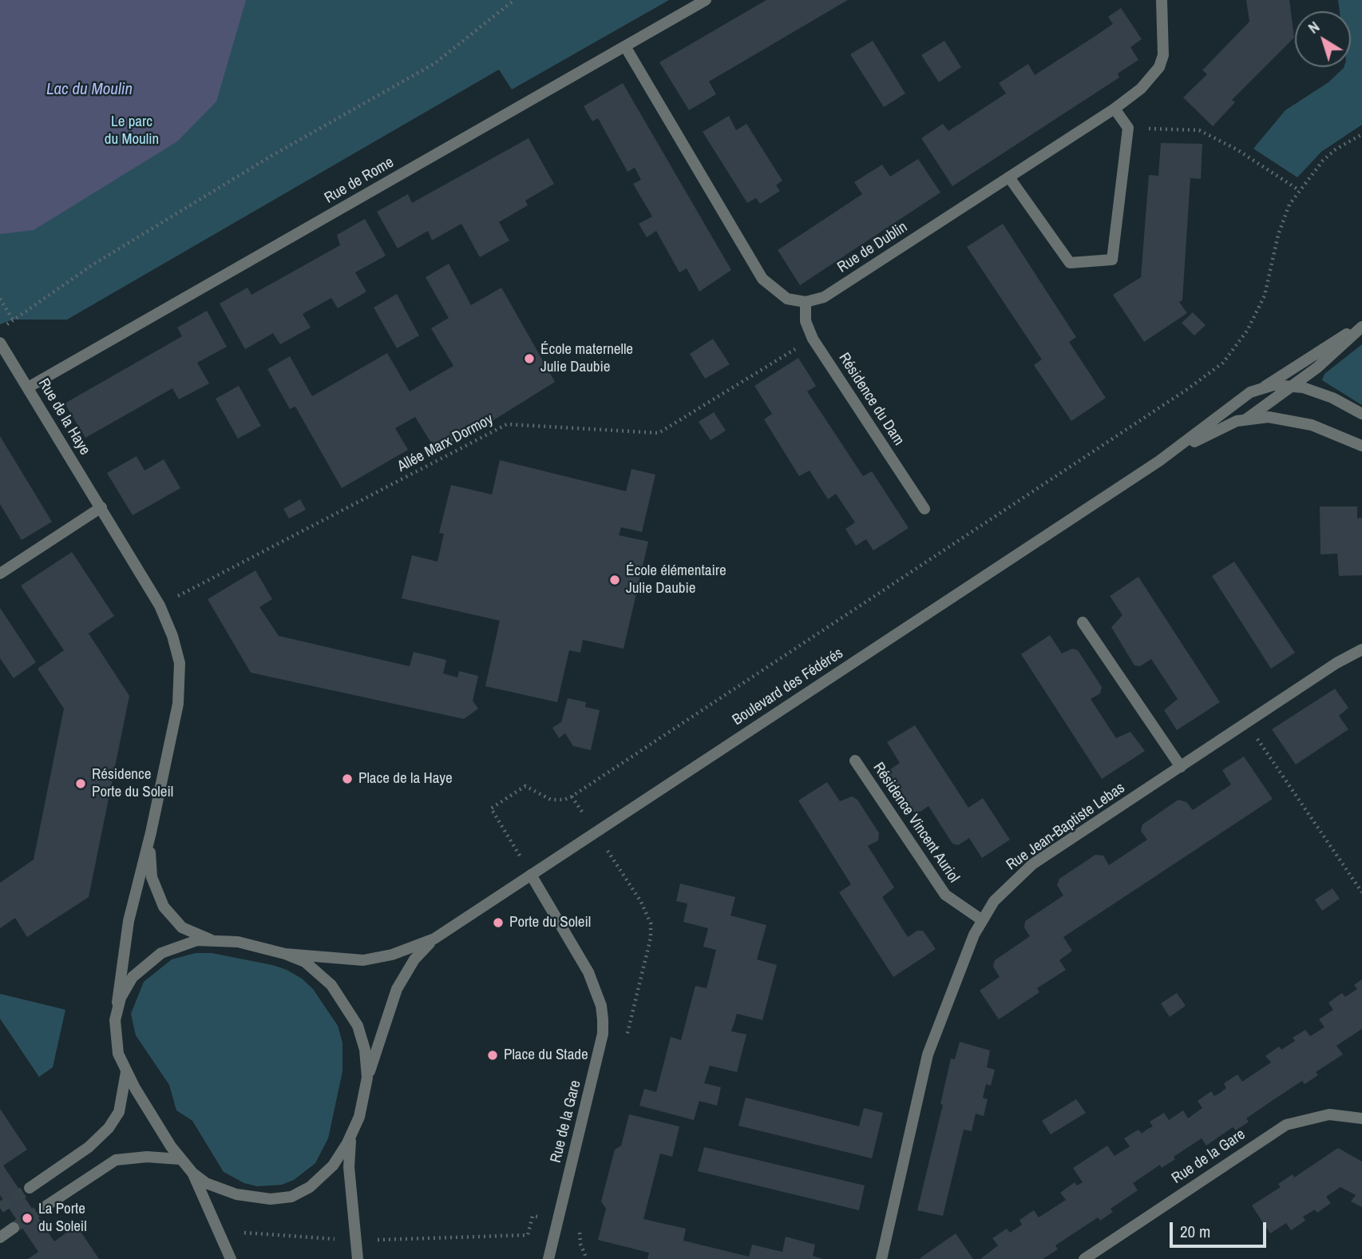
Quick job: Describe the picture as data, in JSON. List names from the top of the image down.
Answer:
{
  "streets": {
    "street": [
      "Rue de Rome",
      "Rue de Dublin",
      "Résidence du Dam",
      "Rue de la Haye",
      "Boulevard des Fédérés",
      "Résidence Vincent Auriol",
      "Rue Jean-Baptiste Lebas",
      "Rue de la Gare"
    ],
    "path": ["Allée Marx Dormoy"]
  },
  "crossings": [
    ["Rue de Rome", "Rue de la Haye"],
    ["Rue de Dublin", "Résidence du Dam"],
    ["Résidence du Dam", "Allée Marx Dormoy"],
    ["Boulevard des Fédérés", "Rue de la Gare"],
    ["Résidence Vincent Auriol", "Rue Jean-Baptiste Lebas"]
  ],
  "water": ["Lac du Moulin"],
  "parks": ["Le parc du Moulin"],
  "places": [
    "École maternelle Julie Daubie",
    "École élémentaire Julie Daubie",
    "Place de la Haye",
    "Résidence Porte du Soleil",
    "Porte du Soleil",
    "Place du Stade",
    "La Porte du Soleil"
  ],
  "scale_bar": "20 m",
  "north": "top left"
}
